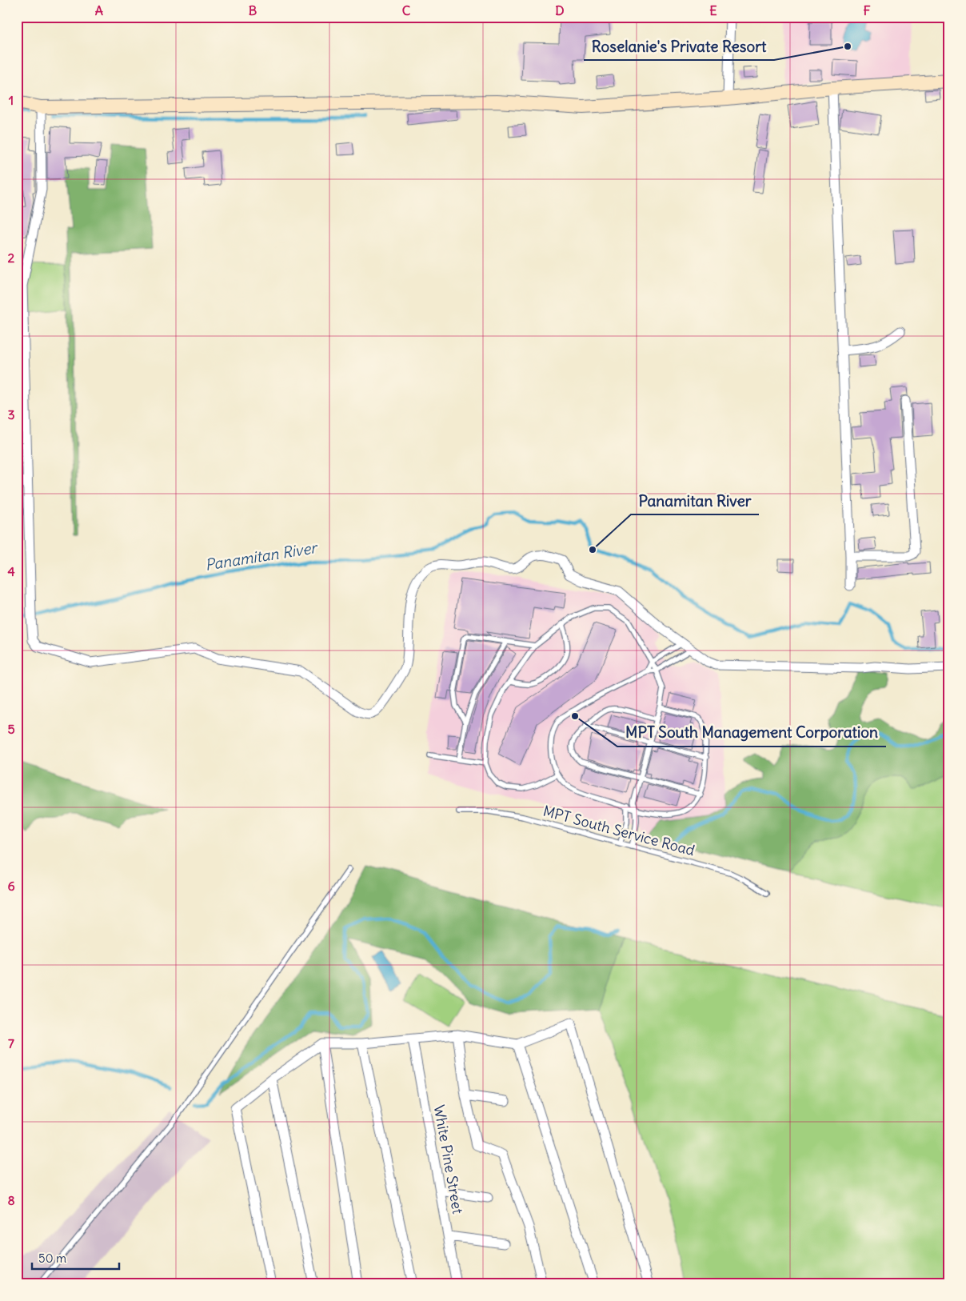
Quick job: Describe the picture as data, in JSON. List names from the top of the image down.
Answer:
{
  "streets": {
    "street": ["White Pine Street"],
    "lane": ["MPT South Service Road"]
  },
  "water": ["Panamitan River"],
  "places": ["Roselanie's Private Resort", "Panamitan River", "MPT South Management Corporation"],
  "scale_bar": "50 m",
  "grid": {
    "columns": [
      "A",
      "B",
      "C",
      "D",
      "E",
      "F"
    ],
    "rows": [
      "1",
      "2",
      "3",
      "4",
      "5",
      "6",
      "7",
      "8"
    ]
  }
}
